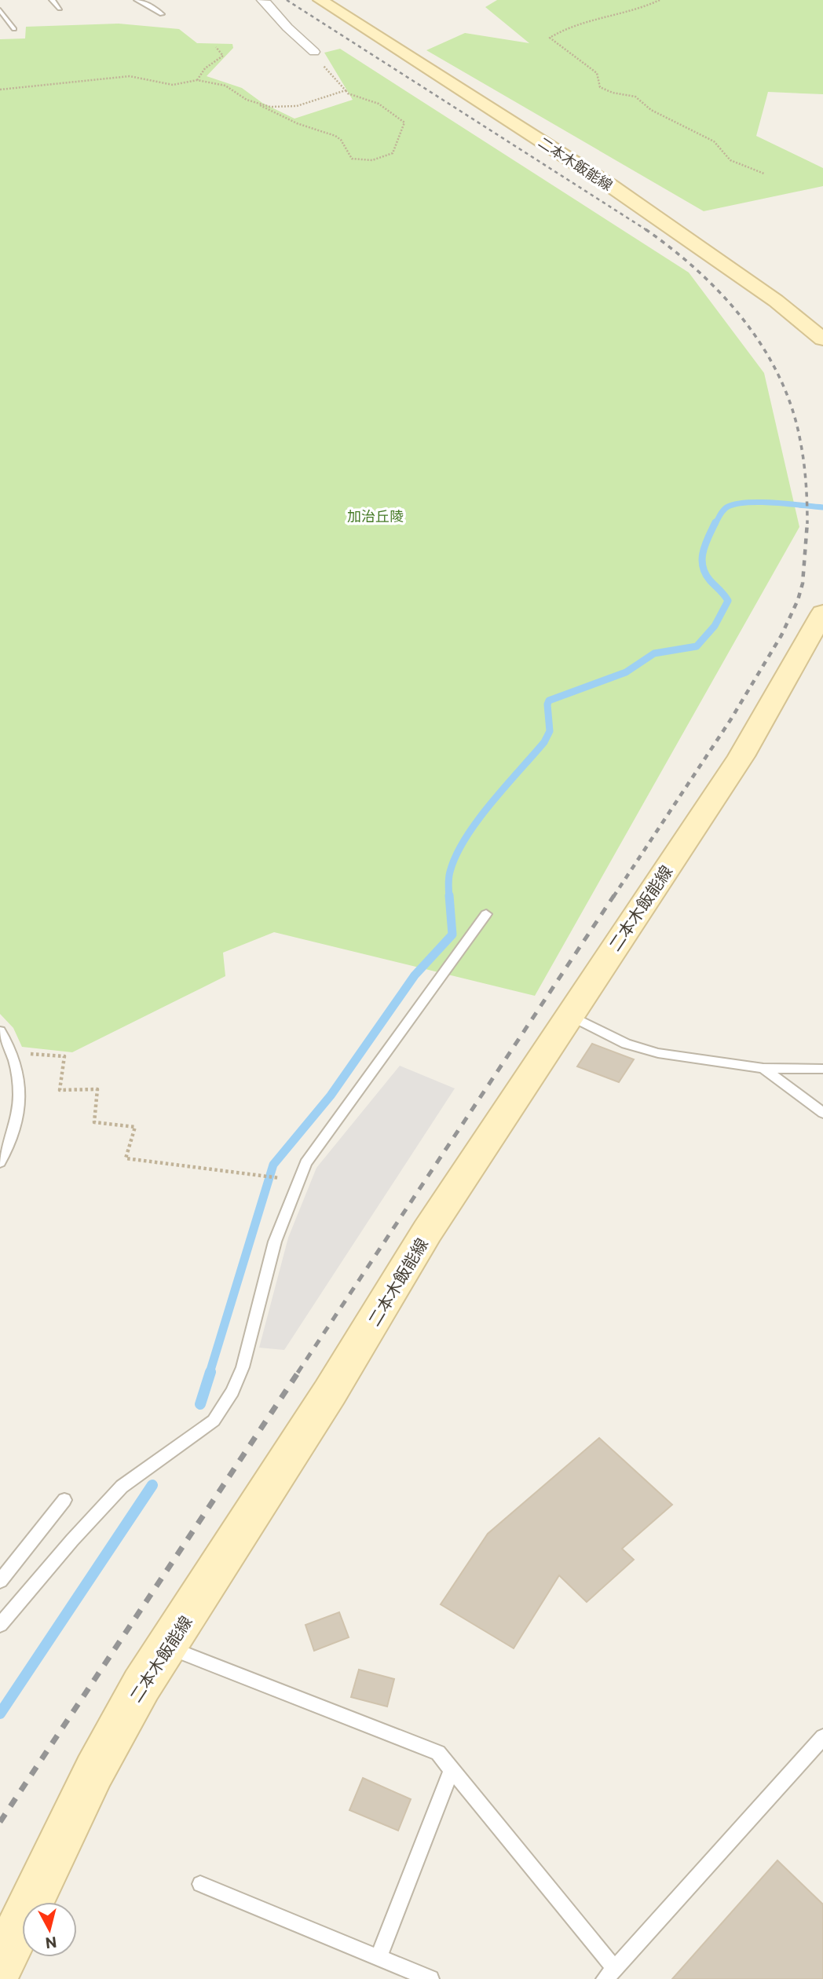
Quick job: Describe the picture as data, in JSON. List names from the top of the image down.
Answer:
{
  "streets": {
    "main road": ["二本木飯能線"]
  },
  "parks": ["加治丘陵"],
  "north": "bottom"
}
